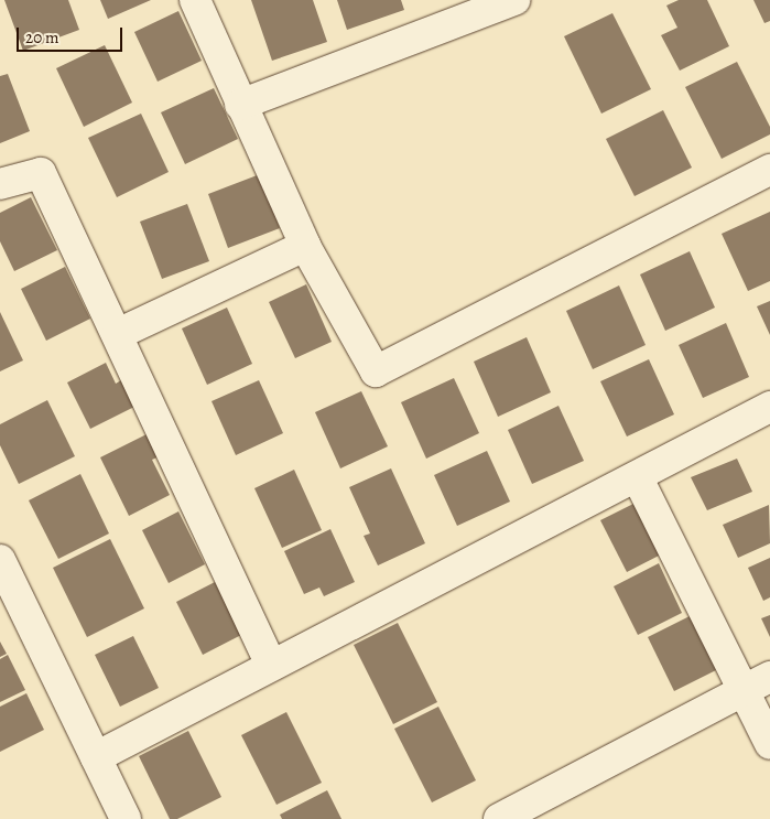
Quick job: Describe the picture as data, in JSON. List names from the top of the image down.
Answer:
{
  "scale_bar": "20 m"
}
